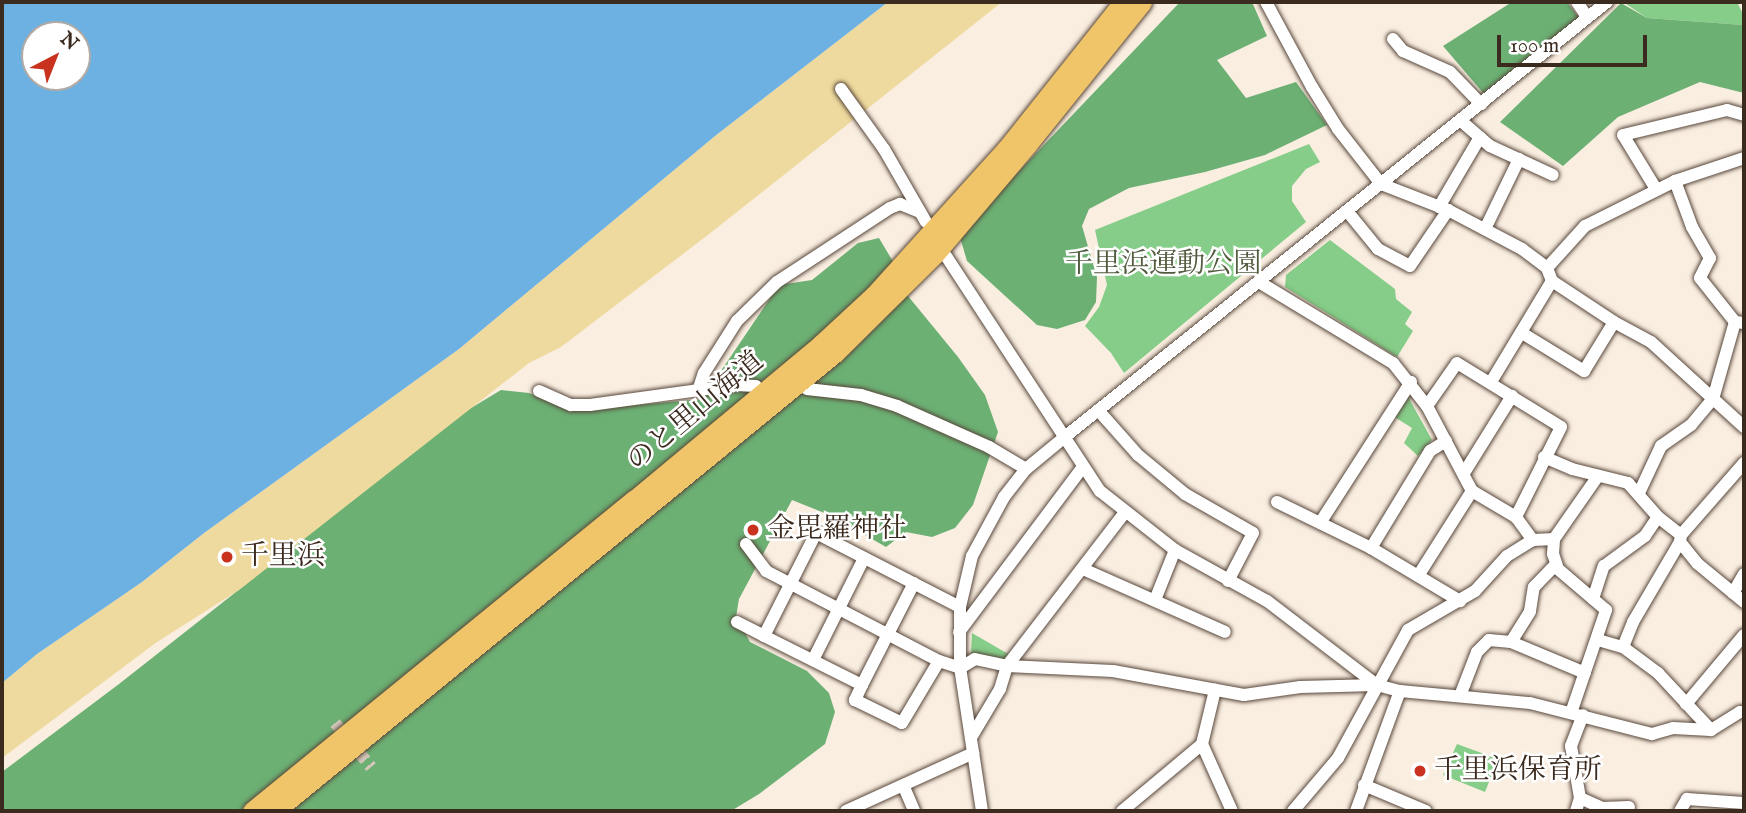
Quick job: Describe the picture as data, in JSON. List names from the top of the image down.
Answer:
{
  "streets": {
    "highway": ["のと里山海道"]
  },
  "parks": ["千里浜運動公園"],
  "places": ["金毘羅神社", "千里浜", "千里浜保育所"],
  "scale_bar": "100 m",
  "north": "top right"
}
